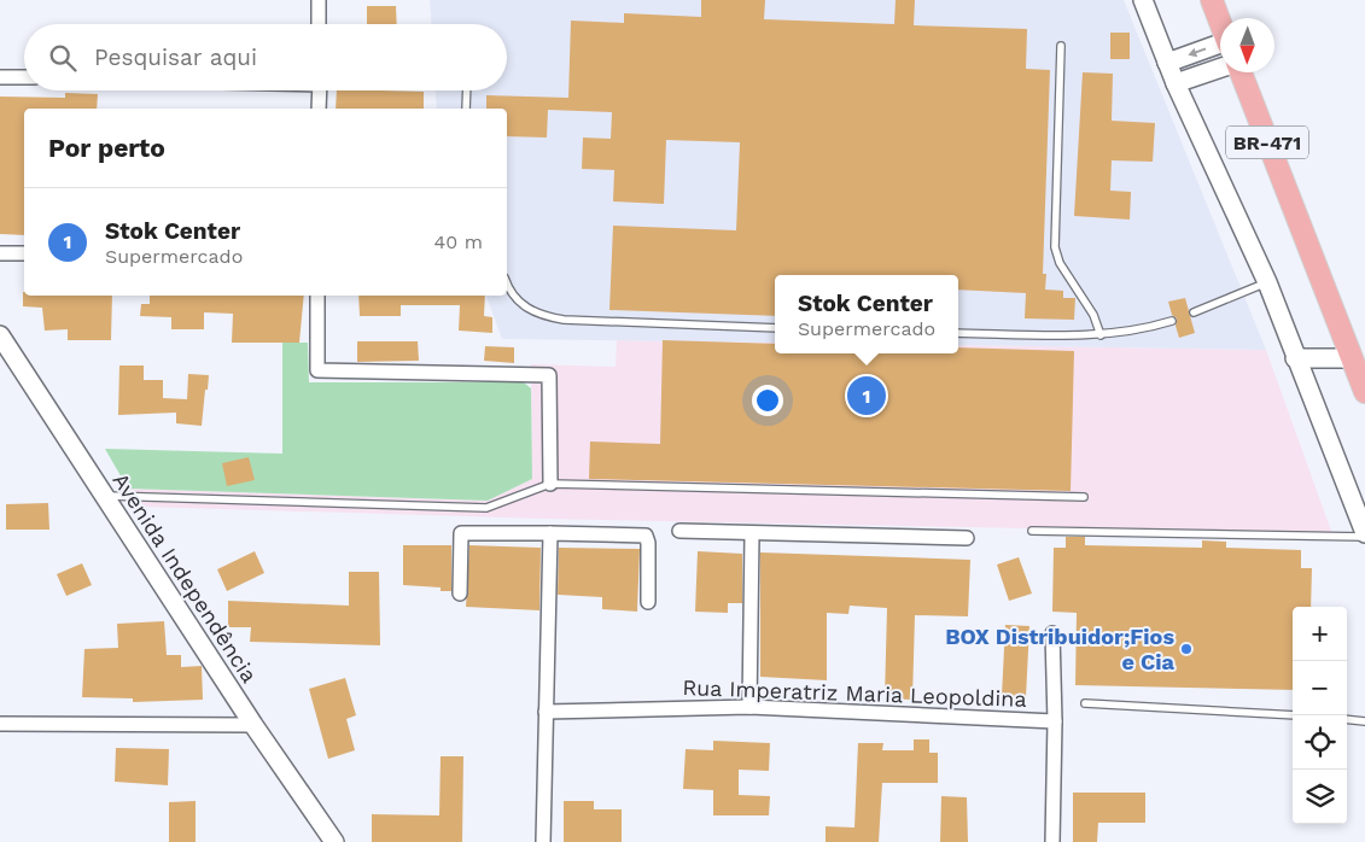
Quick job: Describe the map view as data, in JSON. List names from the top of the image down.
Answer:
{
  "streets": {
    "main road": ["BR-471"],
    "street": ["Avenida Independência", "Rua Imperatriz Maria Leopoldina"]
  },
  "places": ["BOX Distribuidor;Fios e Cia"],
  "north": "bottom",
  "page": {
    "search": "Pesquisar aqui",
    "heading": "Por perto",
    "list": [
      {
        "mark": "1",
        "name": "Stok Center",
        "note": "Supermercado",
        "value": "40 m"
      }
    ],
    "popup": ["Stok Center", "Supermercado"],
    "pins": "1",
    "map_buttons": ["+", "−"]
  }
}
